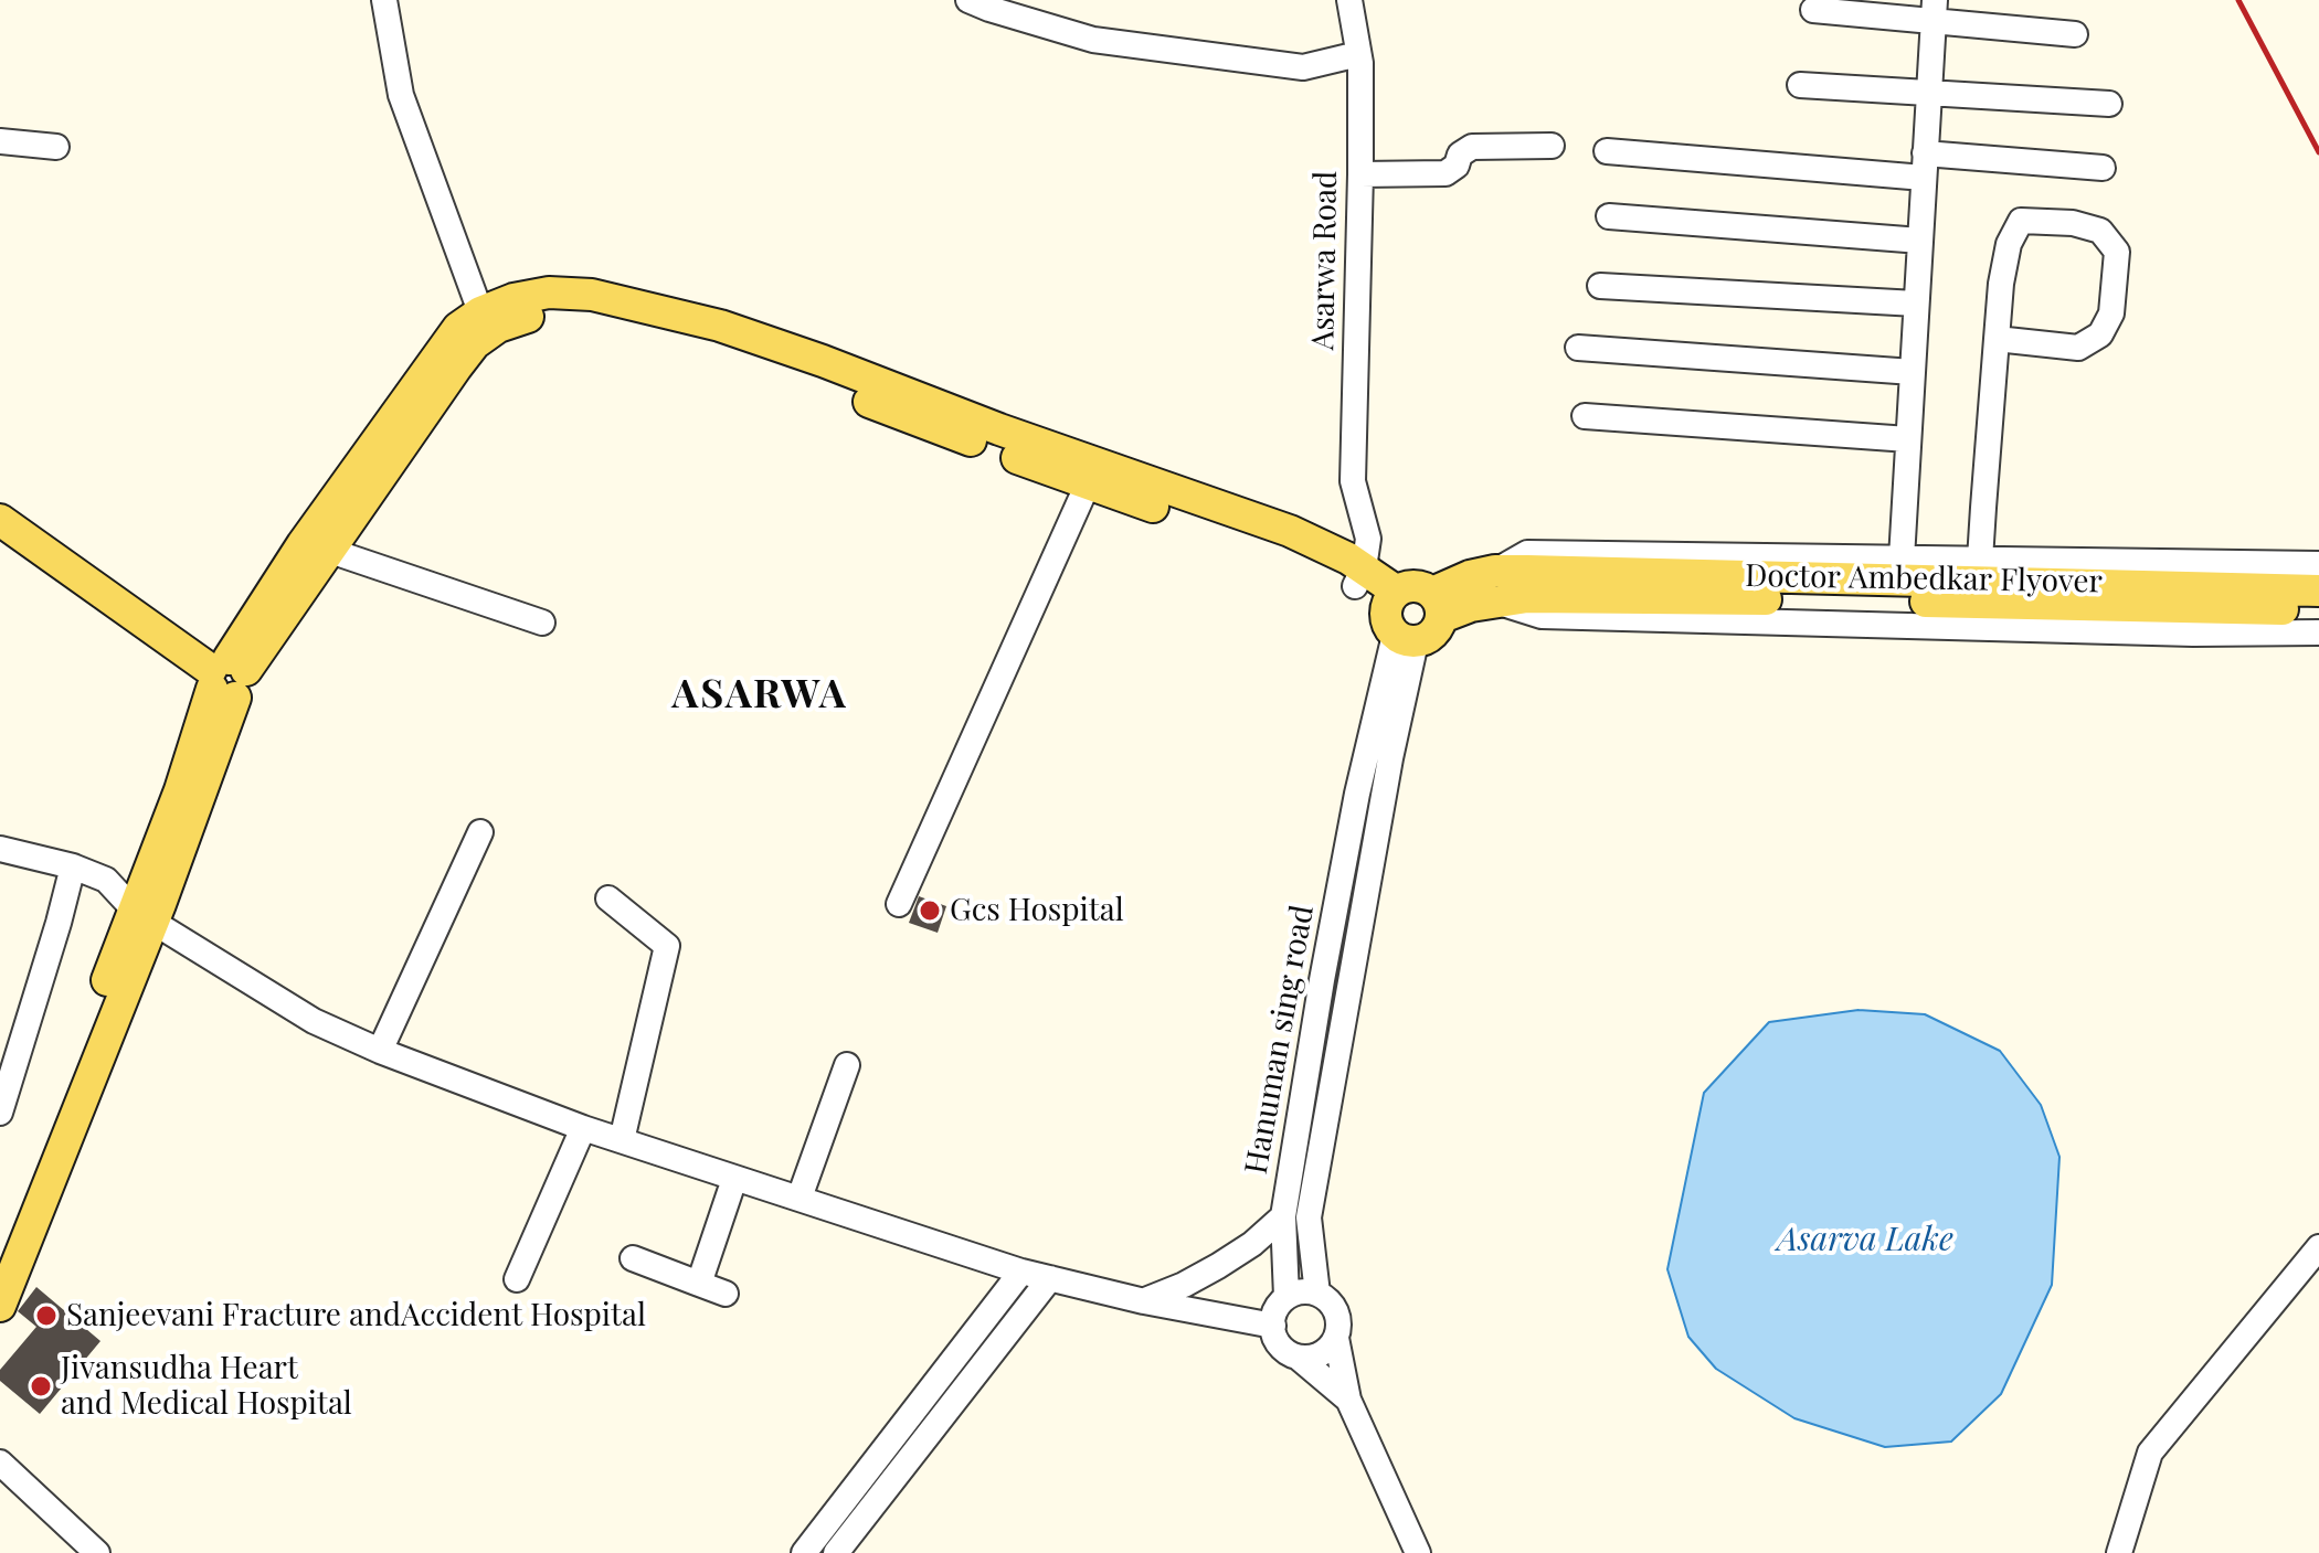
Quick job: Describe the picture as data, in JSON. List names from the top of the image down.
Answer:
{
  "streets": {
    "main road": ["Doctor Ambedkar Flyover"],
    "street": ["Asarwa Road", "Hanuman sing road"]
  },
  "districts": ["ASARWA"],
  "water": ["Asarva Lake"],
  "places": ["Gcs Hospital", "Sanjeevani Fracture andAccident Hospital", "Jivansudha Heart and Medical Hospital"]
}
